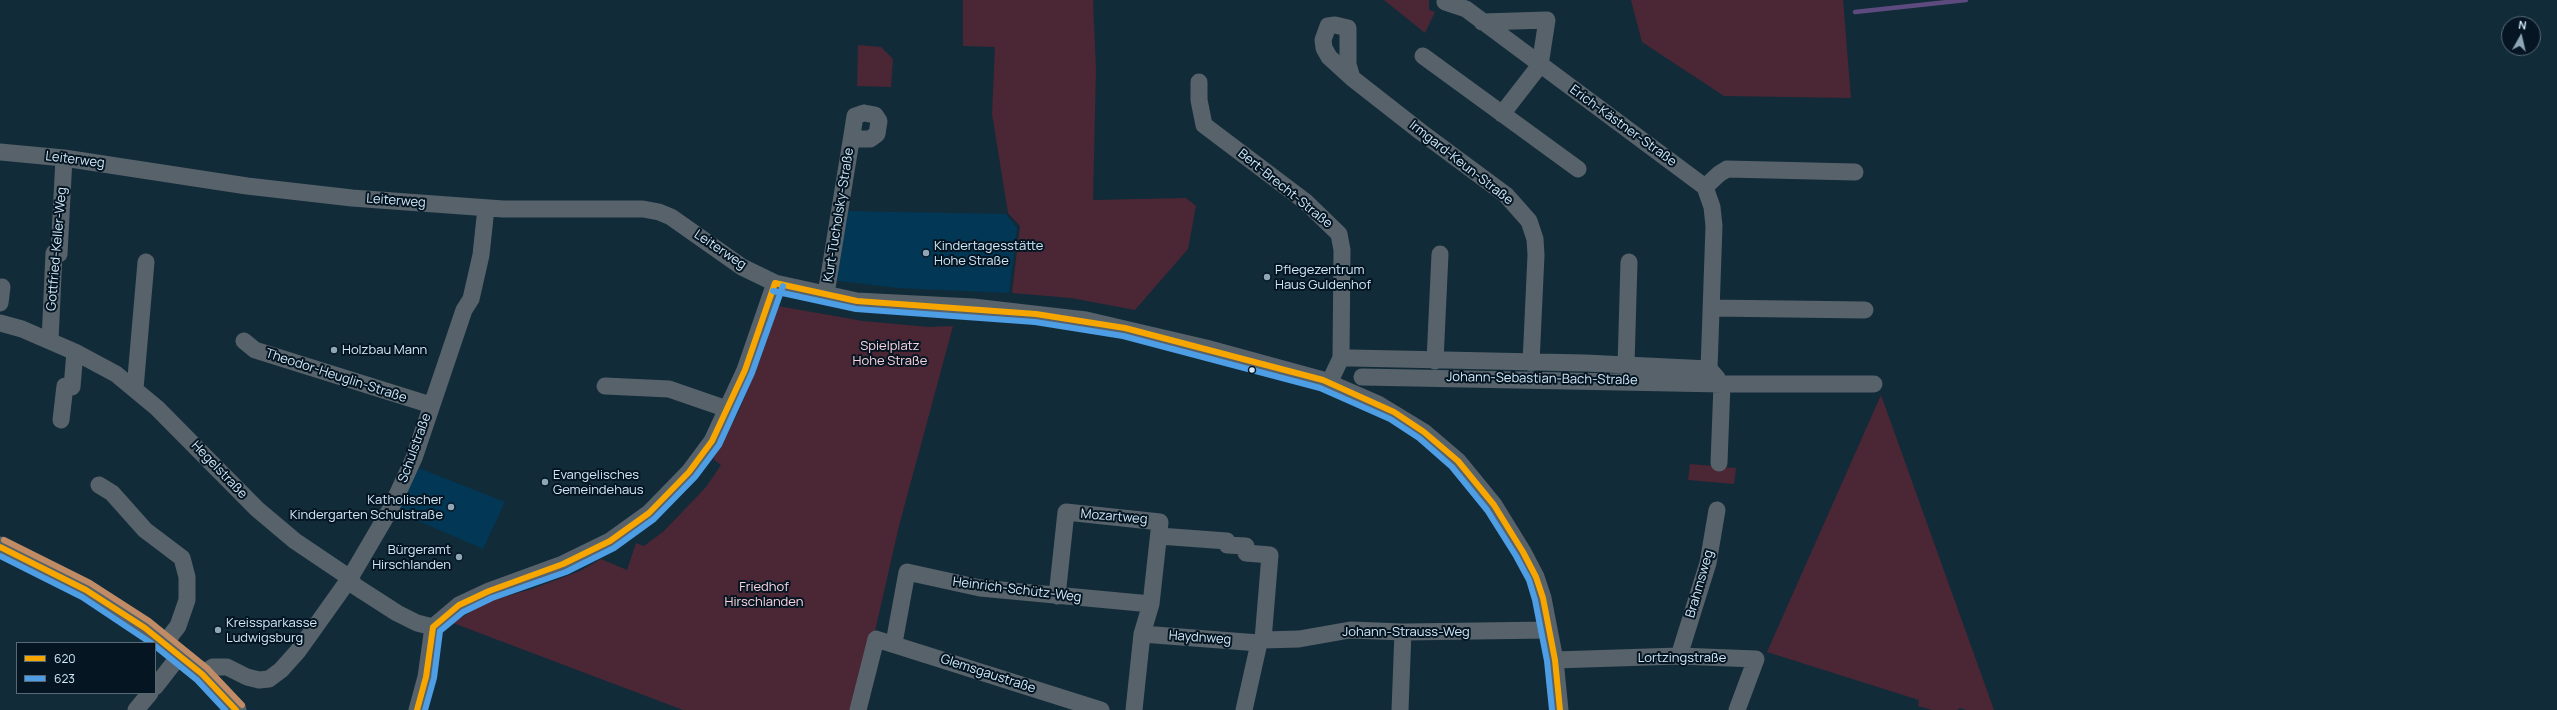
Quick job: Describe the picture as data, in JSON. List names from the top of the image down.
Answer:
{
  "streets": {
    "street": [
      "Erich-Kästner-Straße",
      "Leiterweg",
      "Irmgard-Keun-Straße",
      "Bert-Brecht-Straße",
      "Kurt-Tucholsky-Straße",
      "Gottfried-Keller-Weg",
      "Theodor-Heuglin-Straße",
      "Johann-Sebastian-Bach-Straße",
      "Schulstraße",
      "Hegelstraße",
      "Mozartweg",
      "Brahmsweg",
      "Heinrich-Schütz-Weg",
      "Johann-Strauss-Weg",
      "Haydnweg",
      "Lortzingstraße",
      "Glemsgaustraße"
    ]
  },
  "crossings": [
    ["Leiterweg", "Kurt-Tucholsky-Straße"],
    ["Leiterweg", "Gottfried-Keller-Weg"],
    ["Leiterweg", "Schulstraße"],
    ["Leiterweg", "Johann-Strauss-Weg"],
    ["Leiterweg", "Lortzingstraße"],
    ["Irmgard-Keun-Straße", "Johann-Sebastian-Bach-Straße"],
    ["Bert-Brecht-Straße", "Johann-Sebastian-Bach-Straße"],
    ["Gottfried-Keller-Weg", "Hegelstraße"],
    ["Theodor-Heuglin-Straße", "Schulstraße"],
    ["Schulstraße", "Hegelstraße"],
    ["Mozartweg", "Heinrich-Schütz-Weg"],
    ["Mozartweg", "Johann-Strauss-Weg"],
    ["Mozartweg", "Haydnweg"],
    ["Brahmsweg", "Lortzingstraße"],
    ["Heinrich-Schütz-Weg", "Glemsgaustraße"],
    ["Johann-Strauss-Weg", "Haydnweg"]
  ],
  "parks": ["Spielplatz Hohe Straße", "Friedhof Hirschlanden"],
  "places": [
    "Kindertagesstätte Hohe Straße",
    "Pflegezentrum Haus Guldenhof",
    "Holzbau Mann",
    "Evangelisches Gemeindehaus",
    "Katholischer Kindergarten Schulstraße",
    "Bürgeramt Hirschlanden",
    "Kreissparkasse Ludwigsburg"
  ],
  "lines": ["transit line 620", "transit line 623"],
  "legend": ["620", "623"],
  "north": "top"
}
